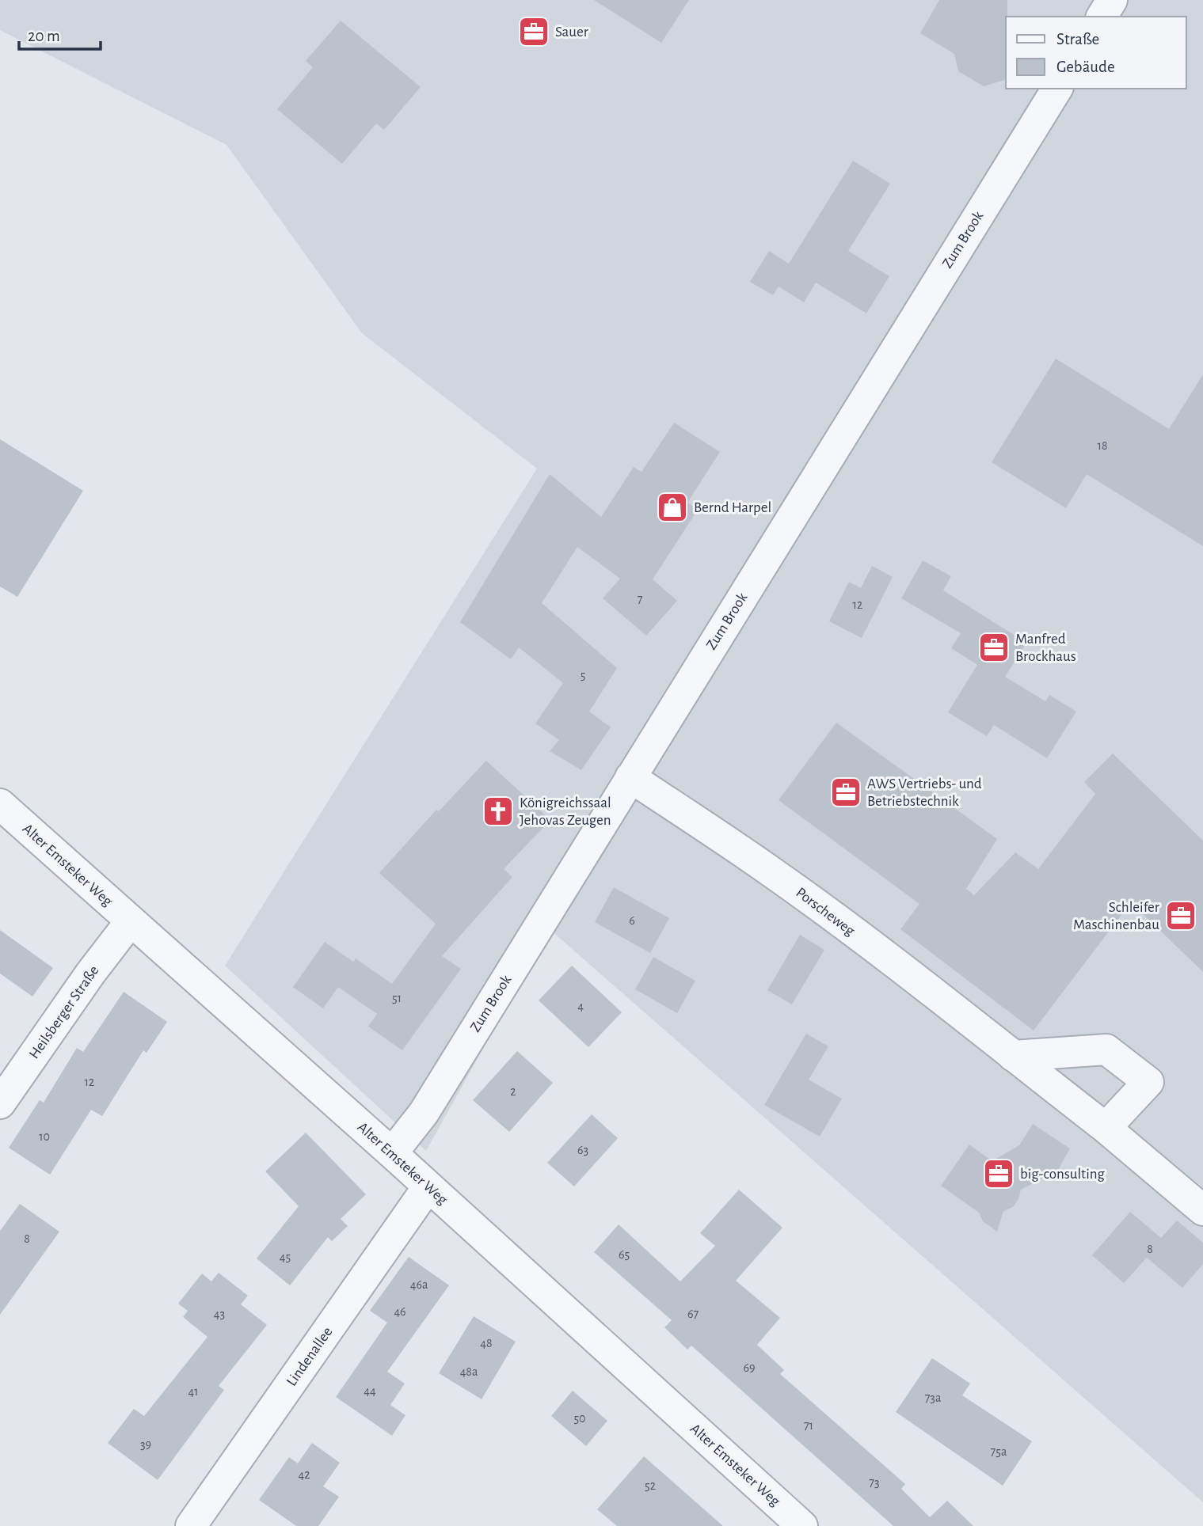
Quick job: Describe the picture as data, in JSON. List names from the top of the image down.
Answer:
{
  "streets": {
    "street": [
      "Zum Brook",
      "Alter Emsteker Weg",
      "Porscheweg",
      "Heilsberger Straße",
      "Lindenallee"
    ]
  },
  "crossings": [
    ["Zum Brook", "Alter Emsteker Weg"],
    ["Zum Brook", "Porscheweg"],
    ["Alter Emsteker Weg", "Heilsberger Straße"],
    ["Alter Emsteker Weg", "Lindenallee"]
  ],
  "places": {
    "office": [
      "Sauer",
      "Manfred Brockhaus",
      "AWS Vertriebs- und Betriebstechnik",
      "Schleifer Maschinenbau",
      "big-consulting"
    ],
    "shop": ["Bernd Harpel"],
    "church": ["Königreichssaal Jehovas Zeugen"]
  },
  "house_numbers": [
    "18",
    "7",
    "12",
    "5",
    "6",
    "51",
    "4",
    "12",
    "2",
    "10",
    "63",
    "8",
    "8",
    "65",
    "45",
    "46a",
    "46",
    "43",
    "67",
    "48",
    "69",
    "48a",
    "44",
    "41",
    "73a",
    "50",
    "71",
    "39",
    "75a",
    "42",
    "73",
    "52"
  ],
  "legend": ["Straße", "Gebäude"],
  "scale_bar": "20 m"
}
